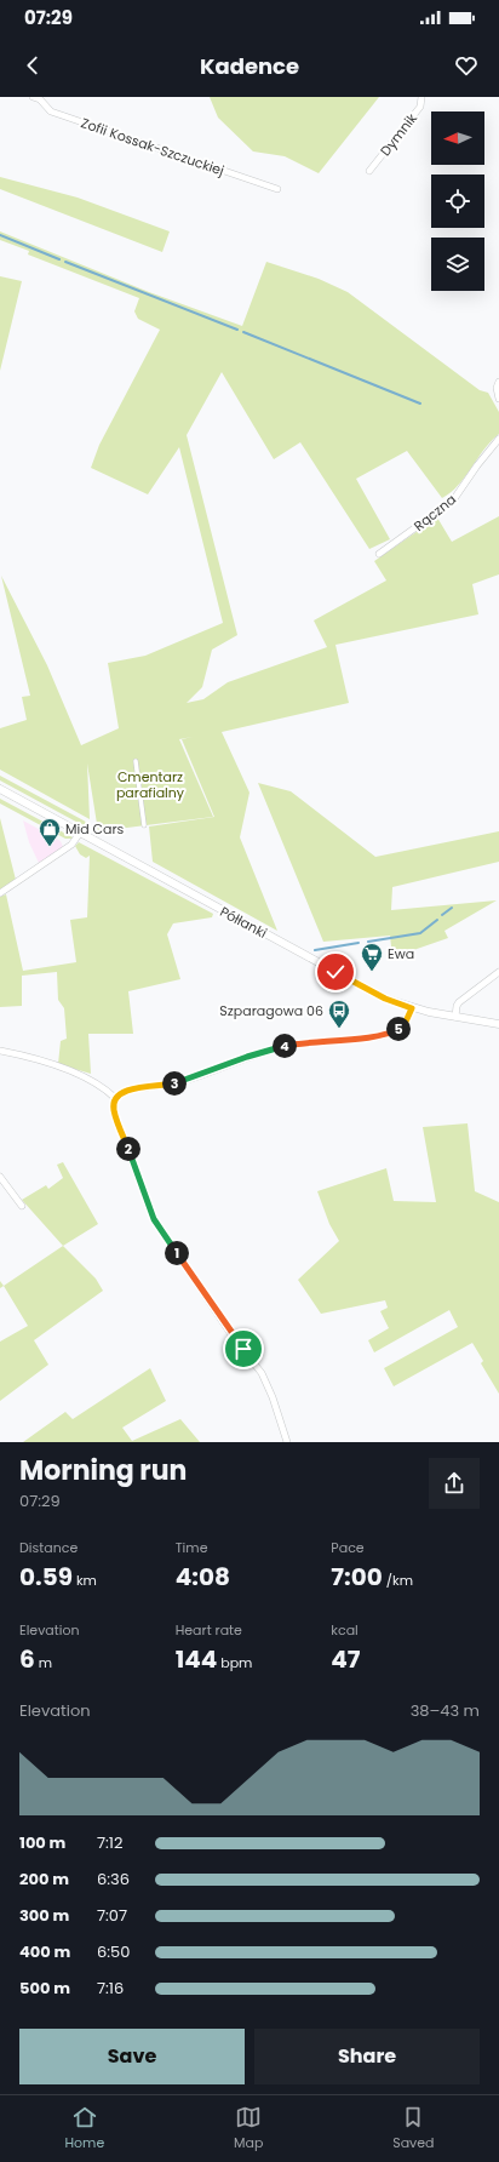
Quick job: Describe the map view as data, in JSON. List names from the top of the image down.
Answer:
{
  "streets": {
    "street": [
      "Dymnik",
      "Zofii Kossak-Szczuckiej",
      "Rączna",
      "Półłanki"
    ]
  },
  "parks": ["Cmentarz parafialny"],
  "places": {
    "shop": ["Mid Cars"],
    "supermarket": ["Ewa"],
    "bus stop": ["Szparagowa 06"]
  },
  "north": "left",
  "page": {
    "status": "07:29",
    "header": "Kadence",
    "pins": [
      "5",
      "4",
      "3",
      "2",
      "1"
    ],
    "heading": ["Morning run", "07:29"],
    "stats": [
      ["Distance", "0.59 km"],
      ["Time", "4:08"],
      ["Pace", "7:00 /km"],
      ["Elevation", "6 m"],
      ["Heart rate", "144 bpm"],
      ["kcal", "47"]
    ],
    "chart": ["Elevation", "38–43 m"],
    "list": [
      {
        "name": "100 m",
        "note": "7:12"
      },
      {
        "name": "200 m",
        "note": "6:36"
      },
      {
        "name": "300 m",
        "note": "7:07"
      },
      {
        "name": "400 m",
        "note": "6:50"
      },
      {
        "name": "500 m",
        "note": "7:16"
      }
    ],
    "buttons": ["Save", "Share"],
    "tabs": ["Home", "Map", "Saved"]
  }
}
